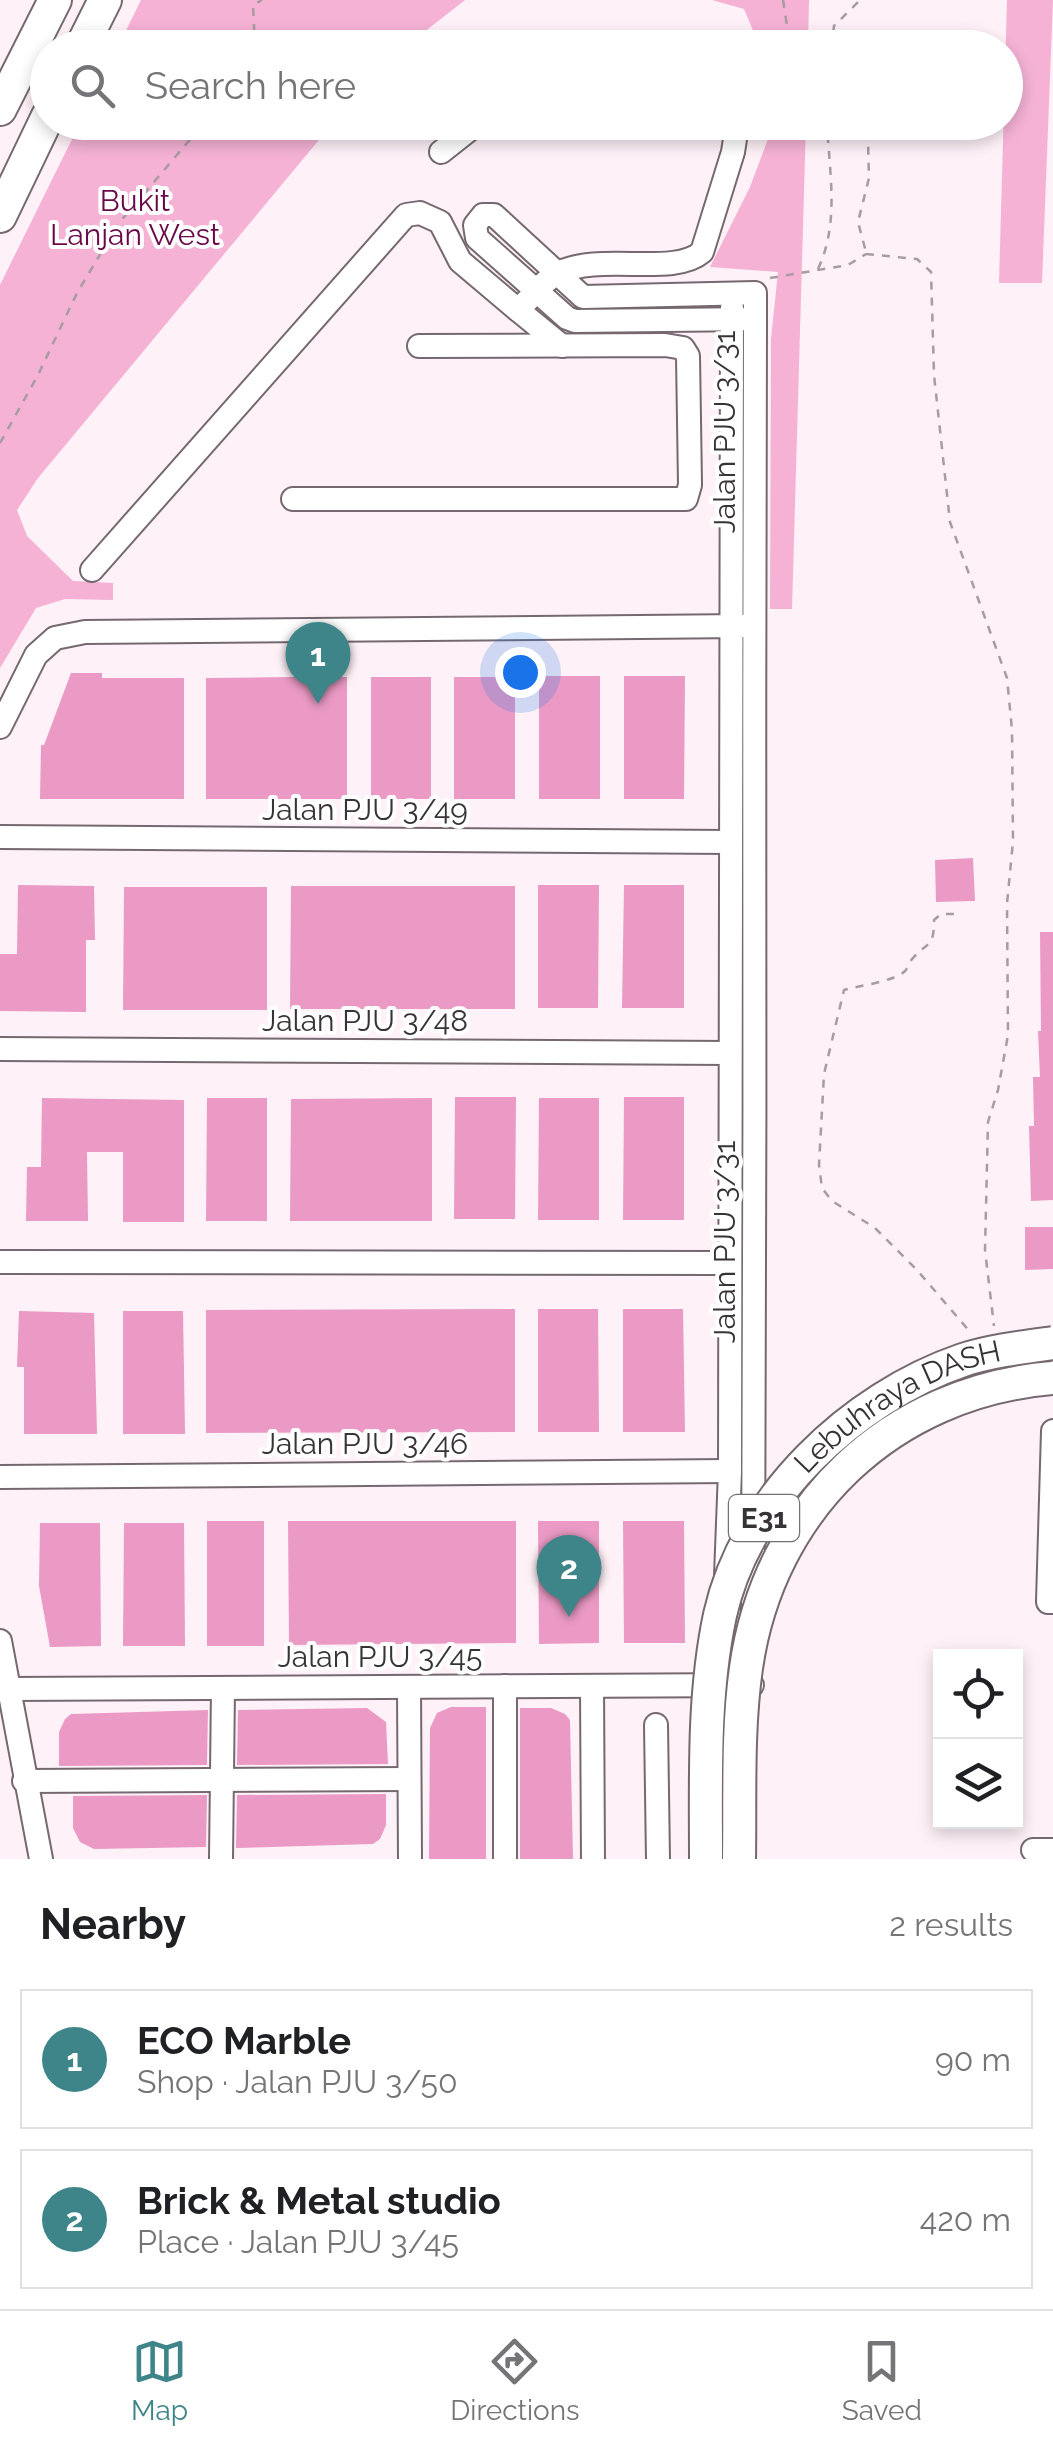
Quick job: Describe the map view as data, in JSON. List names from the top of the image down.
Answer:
{
  "streets": {
    "highway": ["Lebuhraya DASH", "E31"],
    "street": [
      "Jalan PJU 3/31",
      "Jalan PJU 3/49",
      "Jalan PJU 3/48",
      "Jalan PJU 3/46",
      "Jalan PJU 3/45"
    ]
  },
  "crossings": [
    ["Jalan PJU 3/31", "Jalan PJU 3/49"],
    ["Jalan PJU 3/31", "Jalan PJU 3/48"],
    ["Jalan PJU 3/31", "Jalan PJU 3/46"],
    ["Jalan PJU 3/31", "Jalan PJU 3/45"]
  ],
  "parks": ["Bukit Lanjan West"],
  "page": {
    "search": "Search here",
    "pins": ["1", "2"],
    "heading": ["Nearby", "2 results"],
    "list": [
      {
        "mark": "1",
        "name": "ECO Marble",
        "note": "Shop · Jalan PJU 3/50",
        "value": "90 m"
      },
      {
        "mark": "2",
        "name": "Brick & Metal studio",
        "note": "Place · Jalan PJU 3/45",
        "value": "420 m"
      }
    ],
    "nav": ["Map", "Directions", "Saved"]
  }
}
